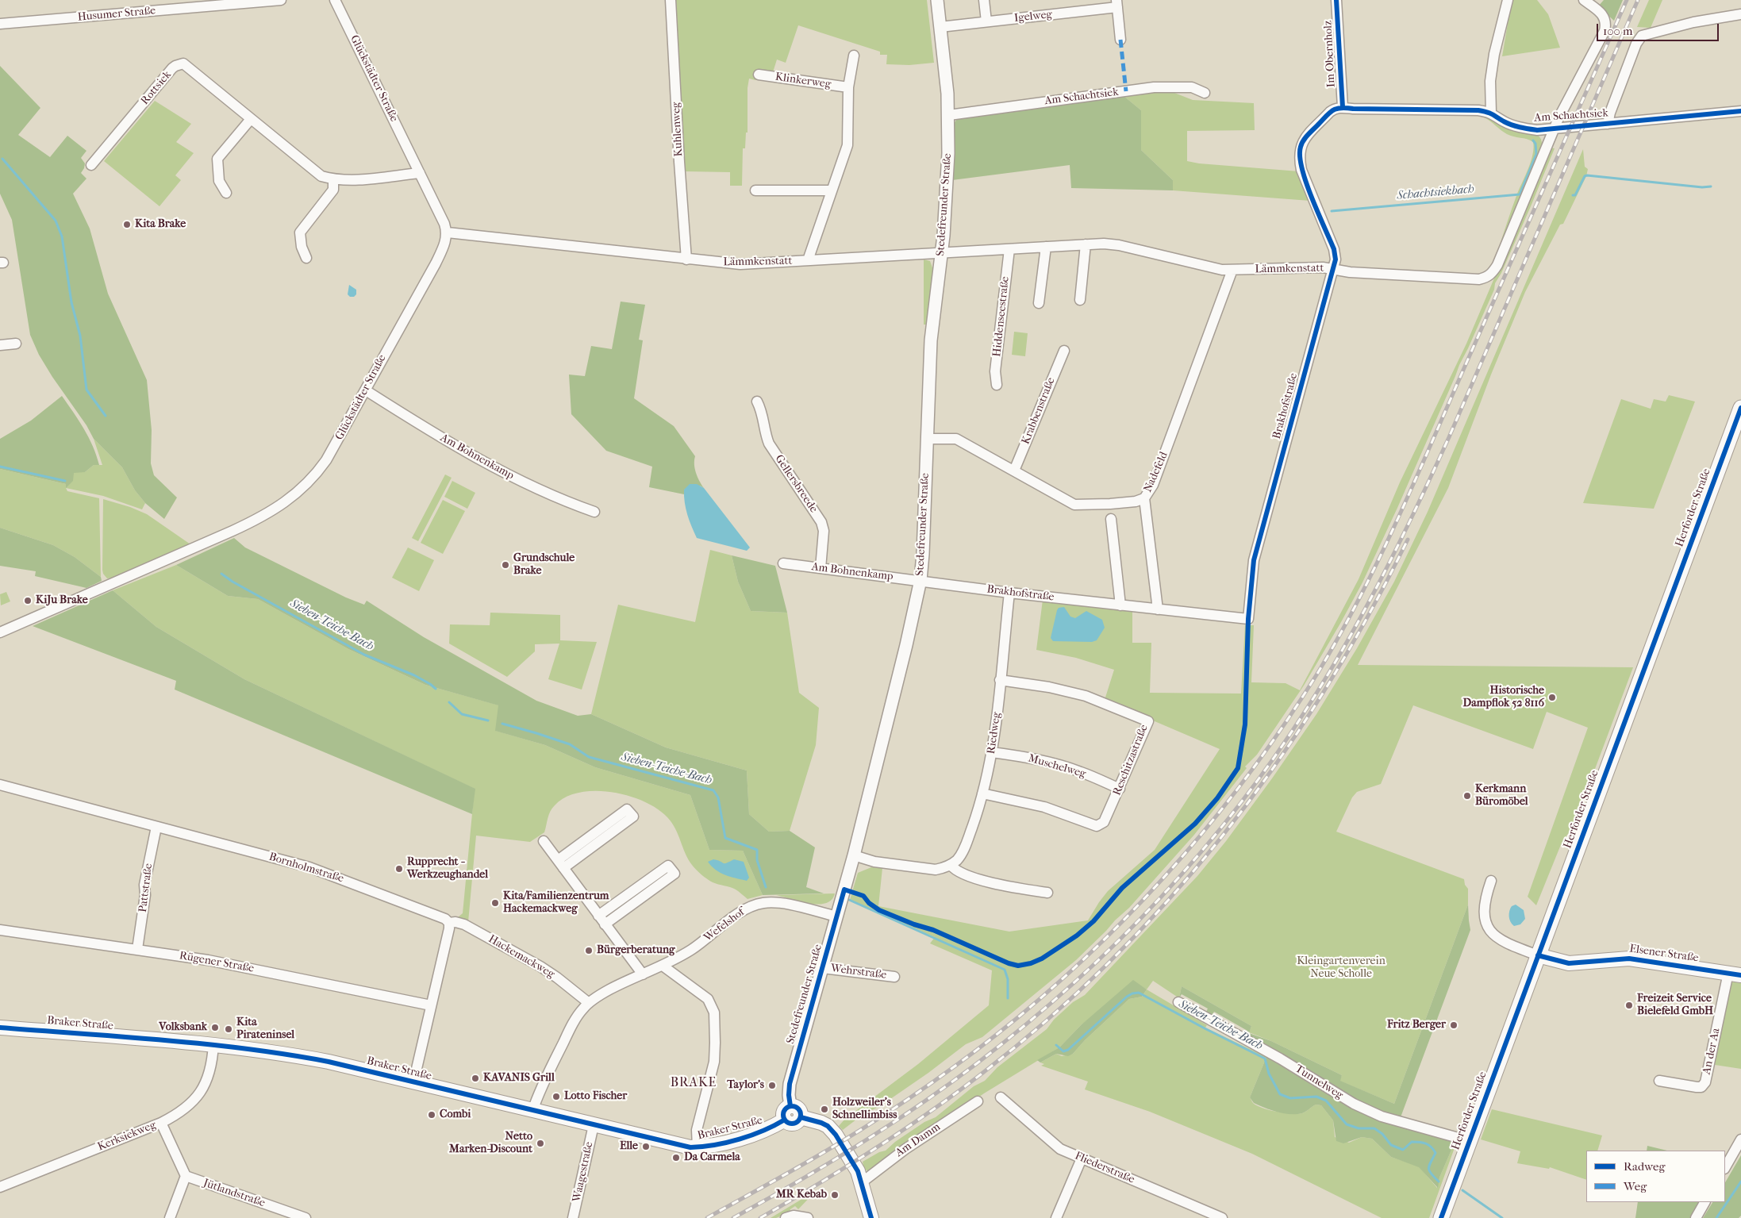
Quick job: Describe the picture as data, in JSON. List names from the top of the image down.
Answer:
{
  "streets": {
    "main road": ["Herforder Straße", "Elsener Straße", "Braker Straße"],
    "street": [
      "Husumer Straße",
      "Igelweg",
      "Im Obernholz",
      "Glückstädter Straße",
      "Klinkerweg",
      "Rottsiek",
      "Am Schachtsiek",
      "Kuhlenweg",
      "Stedefreunder Straße",
      "Lämmkenstatt",
      "Hiddenseestraße",
      "Brakhofstraße",
      "Krabbenstraße",
      "Am Bohnenkamp",
      "Nadefeld",
      "Gellersbreede",
      "Riedweg",
      "Reschitzastraße",
      "Muschelweg",
      "Bornholmstraße",
      "Pattstraße",
      "Wefelshof",
      "Hackemackweg",
      "Rügener Straße",
      "Wehrstraße",
      "An der Aa",
      "Tunnelweg",
      "Kerksiekweg",
      "Am Damm",
      "Fliederstraße",
      "Waagestraße",
      "Jütlandstraße"
    ]
  },
  "crossings": [
    ["Igelweg", "Stedefreunder Straße"],
    ["Im Obernholz", "Am Schachtsiek"],
    ["Im Obernholz", "Brakhofstraße"],
    ["Glückstädter Straße", "Rottsiek"],
    ["Glückstädter Straße", "Lämmkenstatt"],
    ["Glückstädter Straße", "Am Bohnenkamp"],
    ["Am Schachtsiek", "Stedefreunder Straße"],
    ["Am Schachtsiek", "Lämmkenstatt"],
    ["Am Schachtsiek", "Brakhofstraße"],
    ["Kuhlenweg", "Lämmkenstatt"],
    ["Stedefreunder Straße", "Lämmkenstatt"],
    ["Stedefreunder Straße", "Brakhofstraße"],
    ["Stedefreunder Straße", "Am Bohnenkamp"],
    ["Stedefreunder Straße", "Nadefeld"],
    ["Stedefreunder Straße", "Wefelshof"],
    ["Stedefreunder Straße", "Wehrstraße"],
    ["Stedefreunder Straße", "Braker Straße"],
    ["Lämmkenstatt", "Hiddenseestraße"],
    ["Lämmkenstatt", "Brakhofstraße"],
    ["Lämmkenstatt", "Nadefeld"],
    ["Brakhofstraße", "Am Bohnenkamp"],
    ["Brakhofstraße", "Riedweg"],
    ["Krabbenstraße", "Nadefeld"],
    ["Am Bohnenkamp", "Gellersbreede"],
    ["Herforder Straße", "Elsener Straße"],
    ["Herforder Straße", "Tunnelweg"],
    ["Riedweg", "Reschitzastraße"],
    ["Riedweg", "Muschelweg"],
    ["Reschitzastraße", "Muschelweg"],
    ["Bornholmstraße", "Pattstraße"],
    ["Bornholmstraße", "Hackemackweg"],
    ["Pattstraße", "Rügener Straße"],
    ["Wefelshof", "Hackemackweg"],
    ["Wefelshof", "Braker Straße"],
    ["Elsener Straße", "An der Aa"],
    ["Braker Straße", "Kerksiekweg"],
    ["Braker Straße", "Waagestraße"]
  ],
  "districts": ["BRAKE"],
  "water": ["Schachtsiekbach", "Sieben-Teiche-Bach"],
  "parks": ["Kleingartenverein Neue Scholle"],
  "places": [
    "Kita Brake",
    "Grundschule Brake",
    "KiJu Brake",
    "Historische Dampflok 52 8116",
    "Kerkmann Büromöbel",
    "Rupprecht - Werkzeughandel",
    "Kita/Familienzentrum Hackemackweg",
    "Bürgerberatung",
    "Freizeit Service Bielefeld GmbH",
    "Fritz Berger",
    "Volksbank",
    "Kita Pirateninsel",
    "KAVANIS Grill",
    "Taylor's",
    "Lotto Fischer",
    "Holzweiler's Schnellimbiss",
    "Combi",
    "Netto Marken-Discount",
    "Elle",
    "Da Carmela",
    "MR Kebab"
  ],
  "legend": ["Radweg", "Weg"],
  "scale_bar": "100 m"
}
